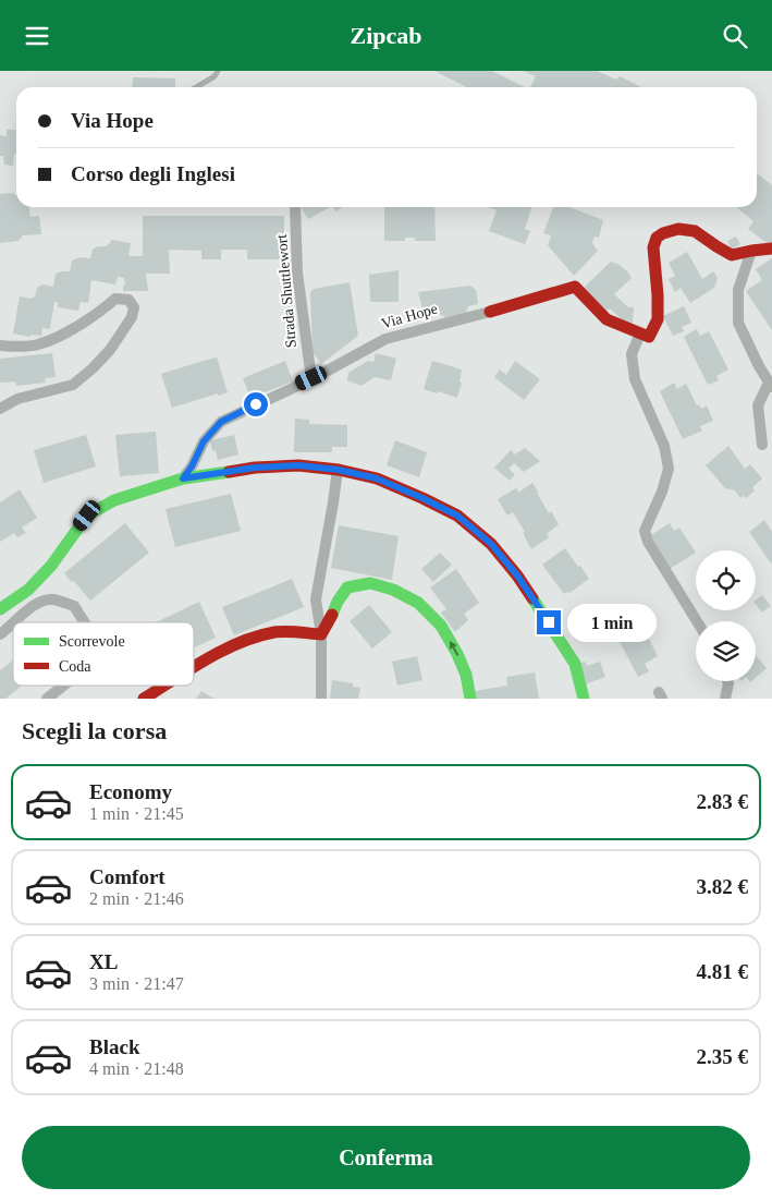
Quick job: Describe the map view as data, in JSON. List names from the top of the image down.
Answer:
{
  "streets": {
    "street": ["Strada Shuttlewort", "Via Hope"]
  },
  "crossings": [
    ["Strada Shuttlewort", "Via Hope"]
  ],
  "legend": ["Scorrevole", "Coda"],
  "page": {
    "header": "Zipcab",
    "banner": ["Via Hope", "Corso degli Inglesi"],
    "bubble": "1 min",
    "heading": "Scegli la corsa",
    "list": [
      {
        "name": "Economy",
        "note": "1 min · 21:45",
        "value": "2.83 €"
      },
      {
        "name": "Comfort",
        "note": "2 min · 21:46",
        "value": "3.82 €"
      },
      {
        "name": "XL",
        "note": "3 min · 21:47",
        "value": "4.81 €"
      },
      {
        "name": "Black",
        "note": "4 min · 21:48",
        "value": "2.35 €"
      }
    ],
    "buttons": "Conferma"
  }
}
